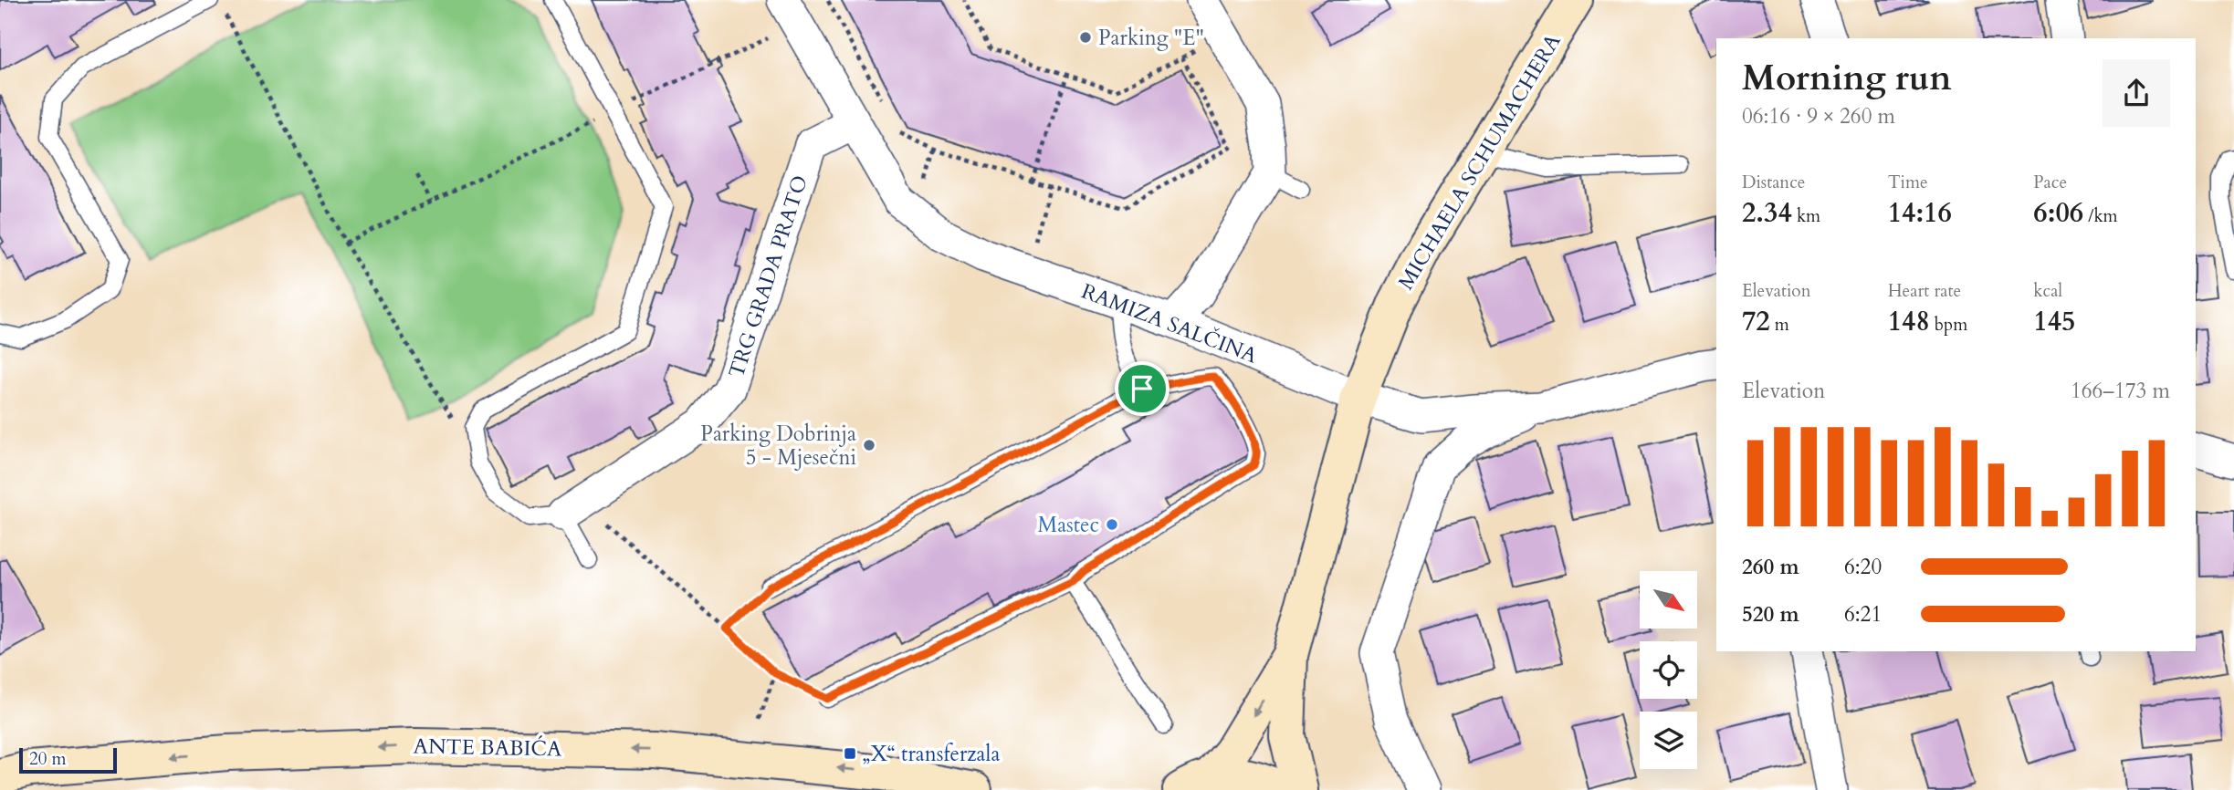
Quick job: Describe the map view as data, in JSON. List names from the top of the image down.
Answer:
{
  "streets": {
    "main road": ["MICHAELA SCHUMACHERA", "ANTE BABIĆA"],
    "street": ["TRG GRADA PRATO", "RAMIZA SALČINA"]
  },
  "crossings": [
    ["MICHAELA SCHUMACHERA", "RAMIZA SALČINA"],
    ["TRG GRADA PRATO", "RAMIZA SALČINA"]
  ],
  "one_way": ["ANTE BABIĆA"],
  "places": {
    "other": ["Parking \"E\"", "Parking Dobrinja 5 - Mjesečni", "Mastec"],
    "transit": ["„X“ transferzala"]
  },
  "scale_bar": "20 m",
  "north": "bottom right",
  "page": {
    "heading": ["Morning run", "06:16 · 9 × 260 m"],
    "stats": [
      ["Distance", "2.34 km"],
      ["Time", "14:16"],
      ["Pace", "6:06 /km"],
      ["Elevation", "72 m"],
      ["Heart rate", "148 bpm"],
      ["kcal", "145"]
    ],
    "chart": ["Elevation", "166–173 m"],
    "list": [
      {
        "name": "260 m",
        "note": "6:20"
      },
      {
        "name": "520 m",
        "note": "6:21"
      }
    ],
    "scale": "20 m"
  }
}
